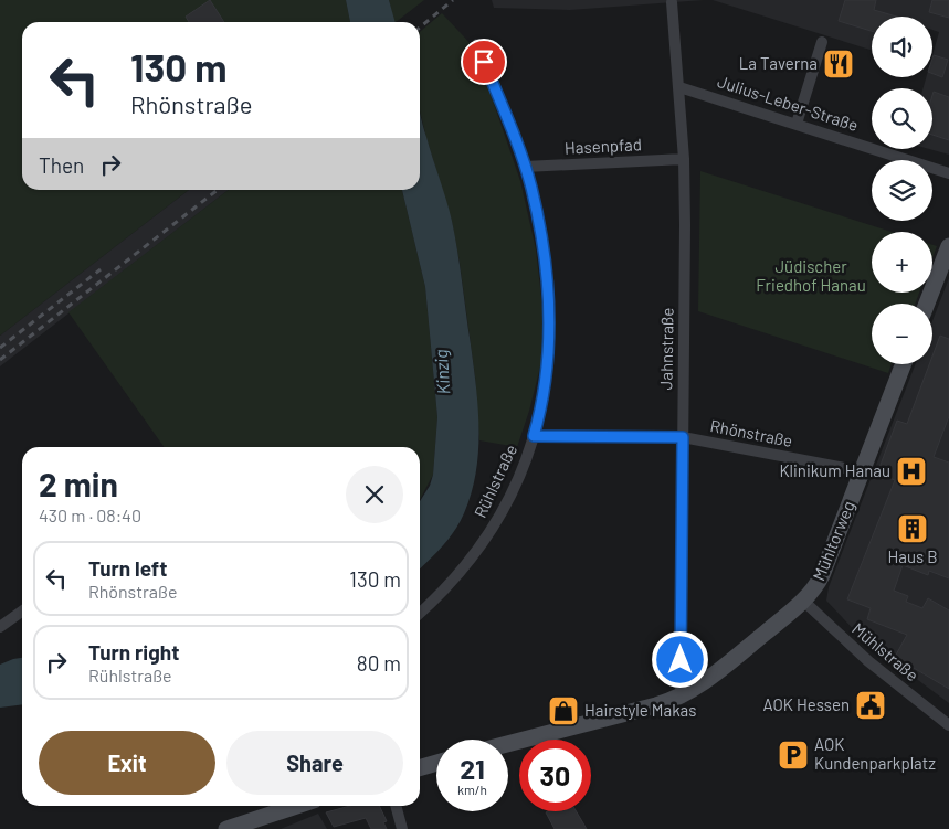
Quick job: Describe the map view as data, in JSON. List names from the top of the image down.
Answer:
{
  "streets": {
    "street": [
      "Julius-Leber-Straße",
      "Hasenpfad",
      "Jahnstraße",
      "Rhönstraße",
      "Rühlstraße",
      "Mühltorweg",
      "Mühlstraße"
    ]
  },
  "crossings": [
    ["Julius-Leber-Straße", "Jahnstraße"],
    ["Hasenpfad", "Jahnstraße"],
    ["Hasenpfad", "Rühlstraße"],
    ["Jahnstraße", "Rhönstraße"],
    ["Jahnstraße", "Mühltorweg"],
    ["Rhönstraße", "Rühlstraße"],
    ["Rhönstraße", "Mühltorweg"],
    ["Mühltorweg", "Mühlstraße"]
  ],
  "water": ["Kinzig"],
  "parks": ["Jüdischer Friedhof Hanau"],
  "places": {
    "restaurant": ["La Taverna"],
    "hospital": ["Klinikum Hanau"],
    "building": ["Haus B"],
    "public building": ["AOK Hessen"],
    "shop": ["Hairstyle Makas"],
    "parking": ["AOK Kundenparkplatz"]
  },
  "page": {
    "map_buttons": ["+", "−"],
    "turn": ["130 m", "Rhönstraße"],
    "then": "Then",
    "heading": ["2 min", "430 m · 08:40"],
    "list": [
      {
        "name": "Turn left",
        "note": "Rhönstraße",
        "value": "130 m"
      },
      {
        "name": "Turn right",
        "note": "Rühlstraße",
        "value": "80 m"
      }
    ],
    "buttons": ["Exit", "Share"],
    "speed": "21 km/h",
    "limit": "30"
  }
}
